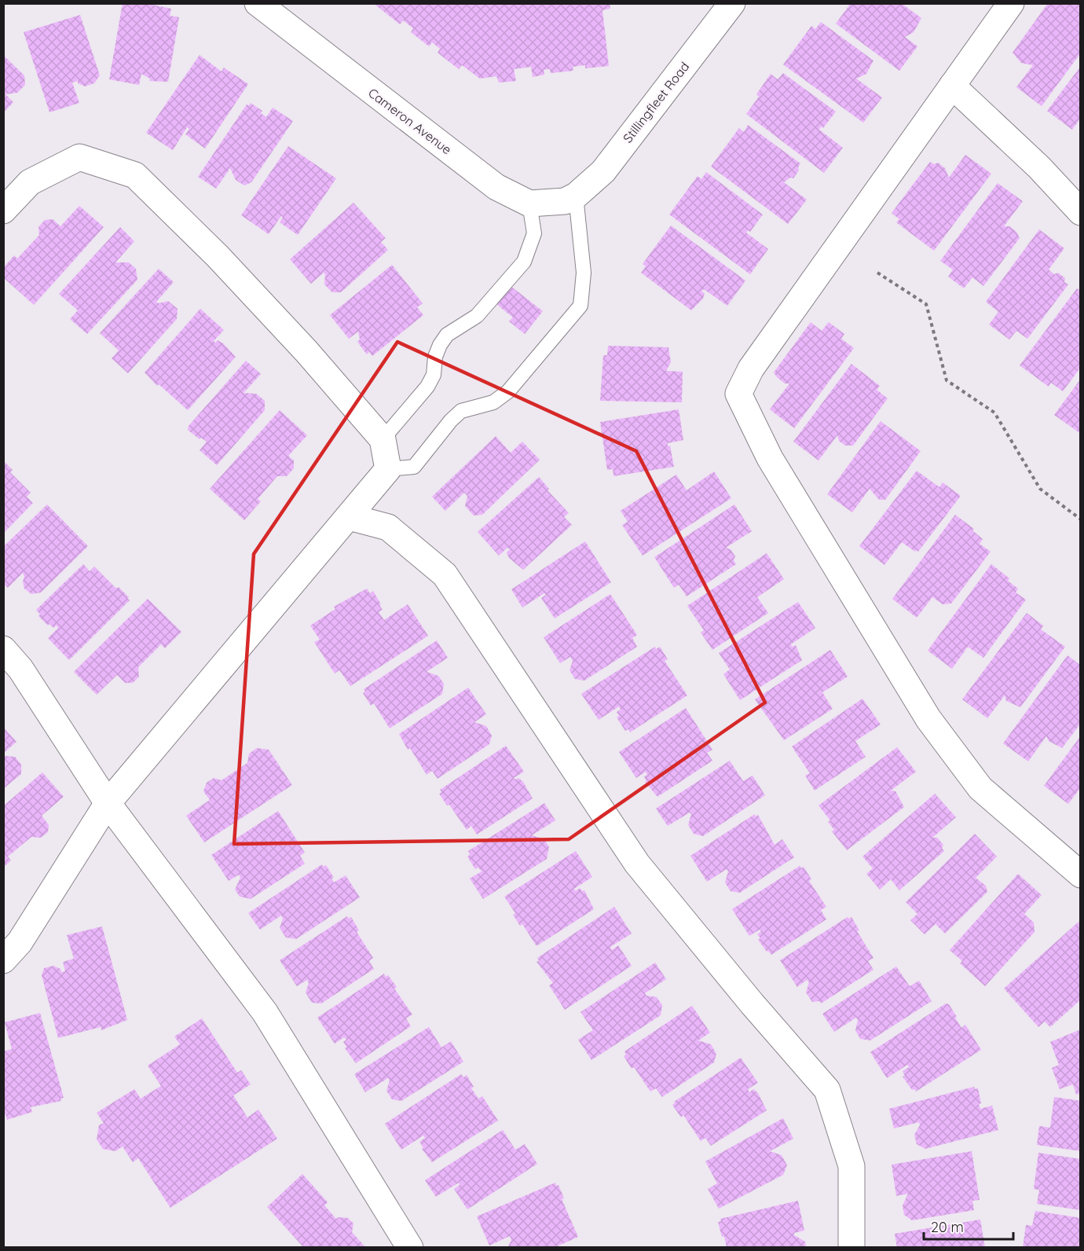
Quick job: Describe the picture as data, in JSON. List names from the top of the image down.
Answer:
{
  "streets": {
    "street": ["Stillingfleet Road", "Cameron Avenue"]
  },
  "scale_bar": "20 m"
}
